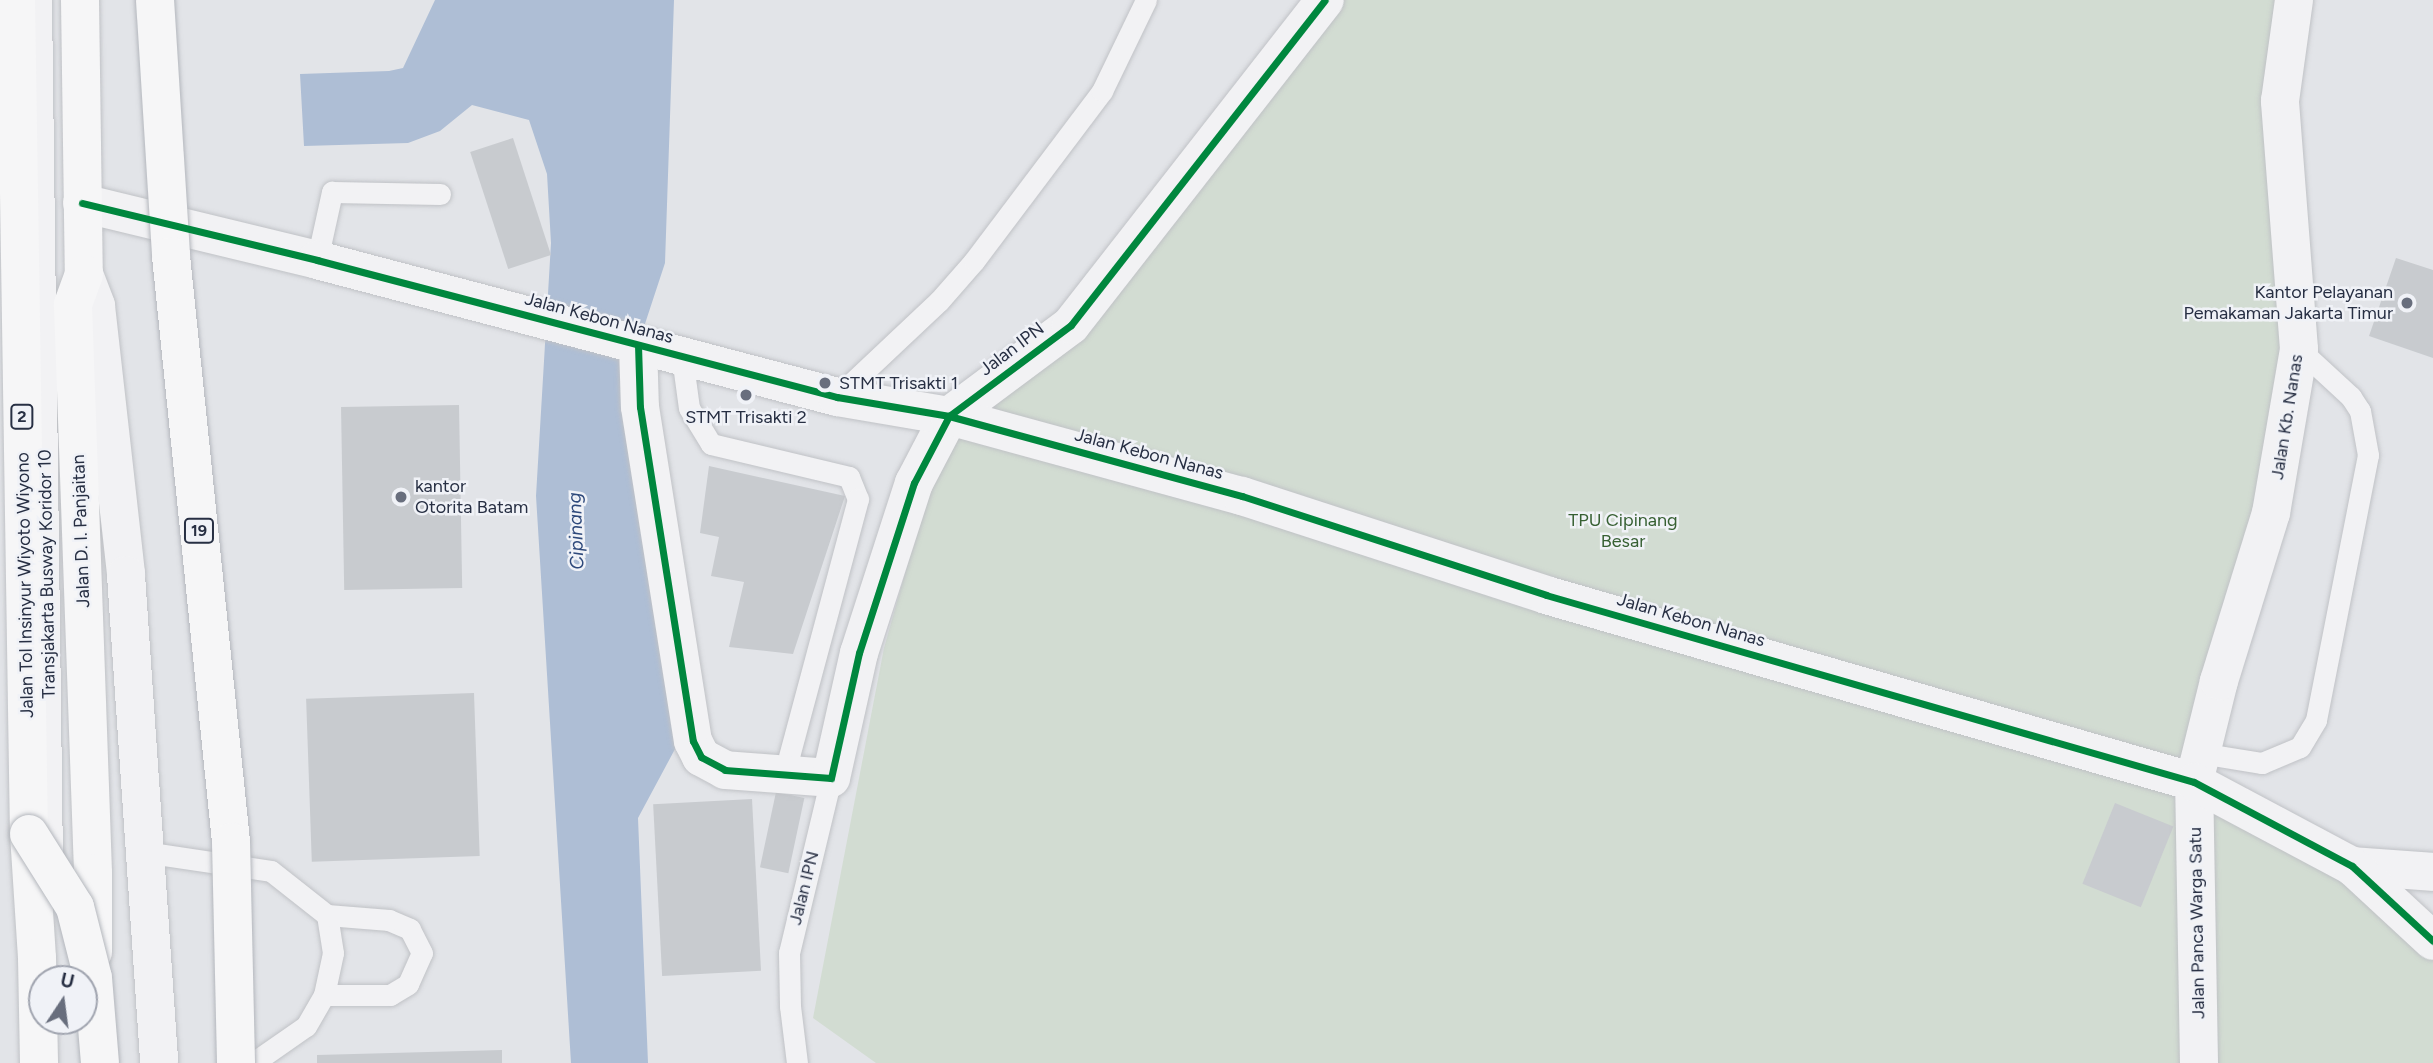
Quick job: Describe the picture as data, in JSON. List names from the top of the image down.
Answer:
{
  "streets": {
    "highway": [
      "2",
      "Jalan D. I. Panjaitan",
      "19",
      "Jalan Tol Insinyur Wiyoto Wiyono"
    ],
    "street": [
      "Jalan Kebon Nanas",
      "Jalan IPN",
      "Jalan Kb. Nanas",
      "Jalan Panca Warga Satu"
    ],
    "lane": ["Transjakarta Busway Koridor 10"]
  },
  "crossings": [
    ["Jalan Kebon Nanas", "Jalan IPN"],
    ["Jalan Kebon Nanas", "Jalan Kb. Nanas"],
    ["Jalan Kebon Nanas", "Jalan D. I. Panjaitan"],
    ["Jalan Kebon Nanas", "Jalan Panca Warga Satu"],
    ["2", "Jalan Tol Insinyur Wiyoto Wiyono"],
    ["Jalan Kb. Nanas", "Jalan Panca Warga Satu"]
  ],
  "water": ["Cipinang"],
  "parks": ["TPU Cipinang Besar"],
  "places": [
    "Kantor Pelayanan Pemakaman Jakarta Timur",
    "STMT Trisakti 1",
    "STMT Trisakti 2",
    "kantor Otorita Batam"
  ],
  "north": "top"
}
